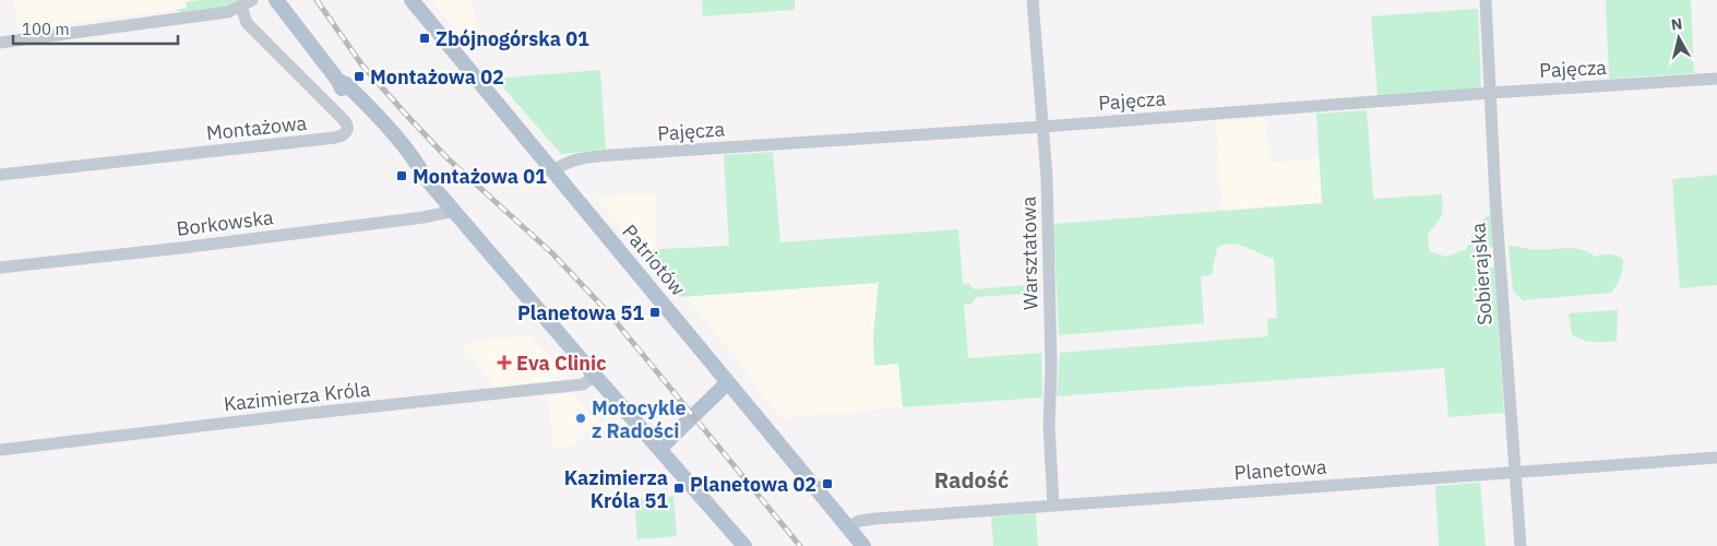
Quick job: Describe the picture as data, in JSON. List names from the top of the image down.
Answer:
{
  "streets": {
    "main road": ["Patriotów"],
    "street": [
      "Pajęcza",
      "Montażowa",
      "Borkowska",
      "Warsztatowa",
      "Sobierajska",
      "Kazimierza Króla",
      "Planetowa"
    ]
  },
  "crossings": [
    ["Pajęcza", "Warsztatowa"],
    ["Pajęcza", "Patriotów"],
    ["Pajęcza", "Sobierajska"],
    ["Warsztatowa", "Planetowa"],
    ["Patriotów", "Planetowa"],
    ["Sobierajska", "Planetowa"]
  ],
  "districts": ["Radość"],
  "places": {
    "transit": [
      "Zbójnogórska 01",
      "Montażowa 02",
      "Montażowa 01",
      "Planetowa 51",
      "Planetowa 02",
      "Kazimierza Króla 51"
    ],
    "health": ["Eva Clinic"],
    "other": ["Motocykle z Radości"]
  },
  "scale_bar": "100 m",
  "north": "top"
}
